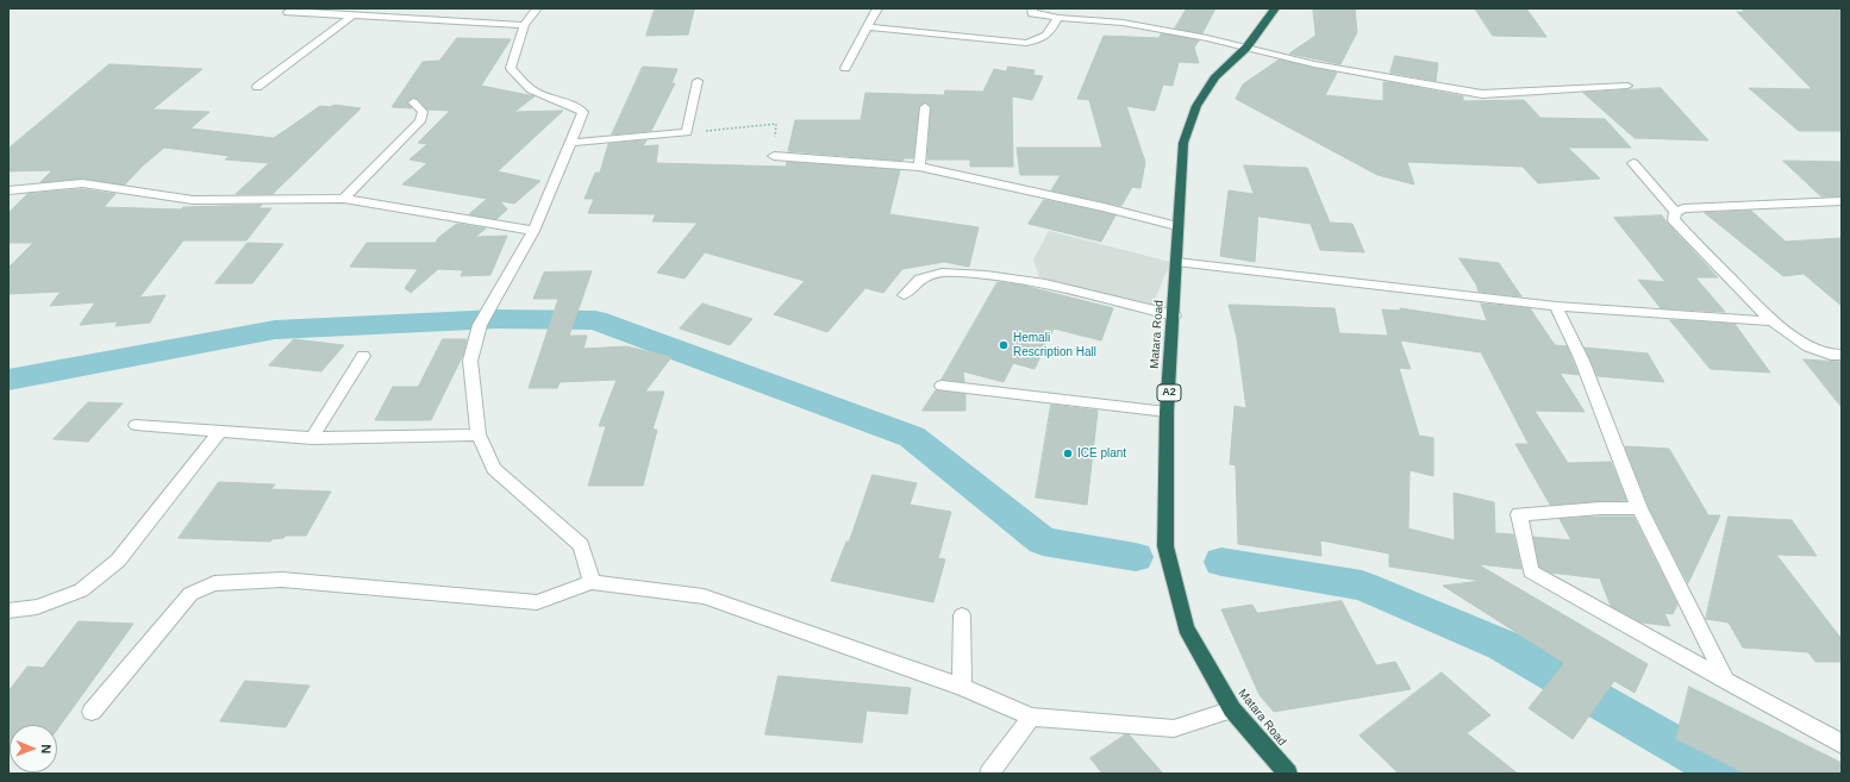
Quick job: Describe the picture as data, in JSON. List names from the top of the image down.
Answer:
{
  "streets": {
    "highway": ["Matara Road", "A2"]
  },
  "places": ["Hemali Rescription Hall", "ICE plant"],
  "north": "right"
}
